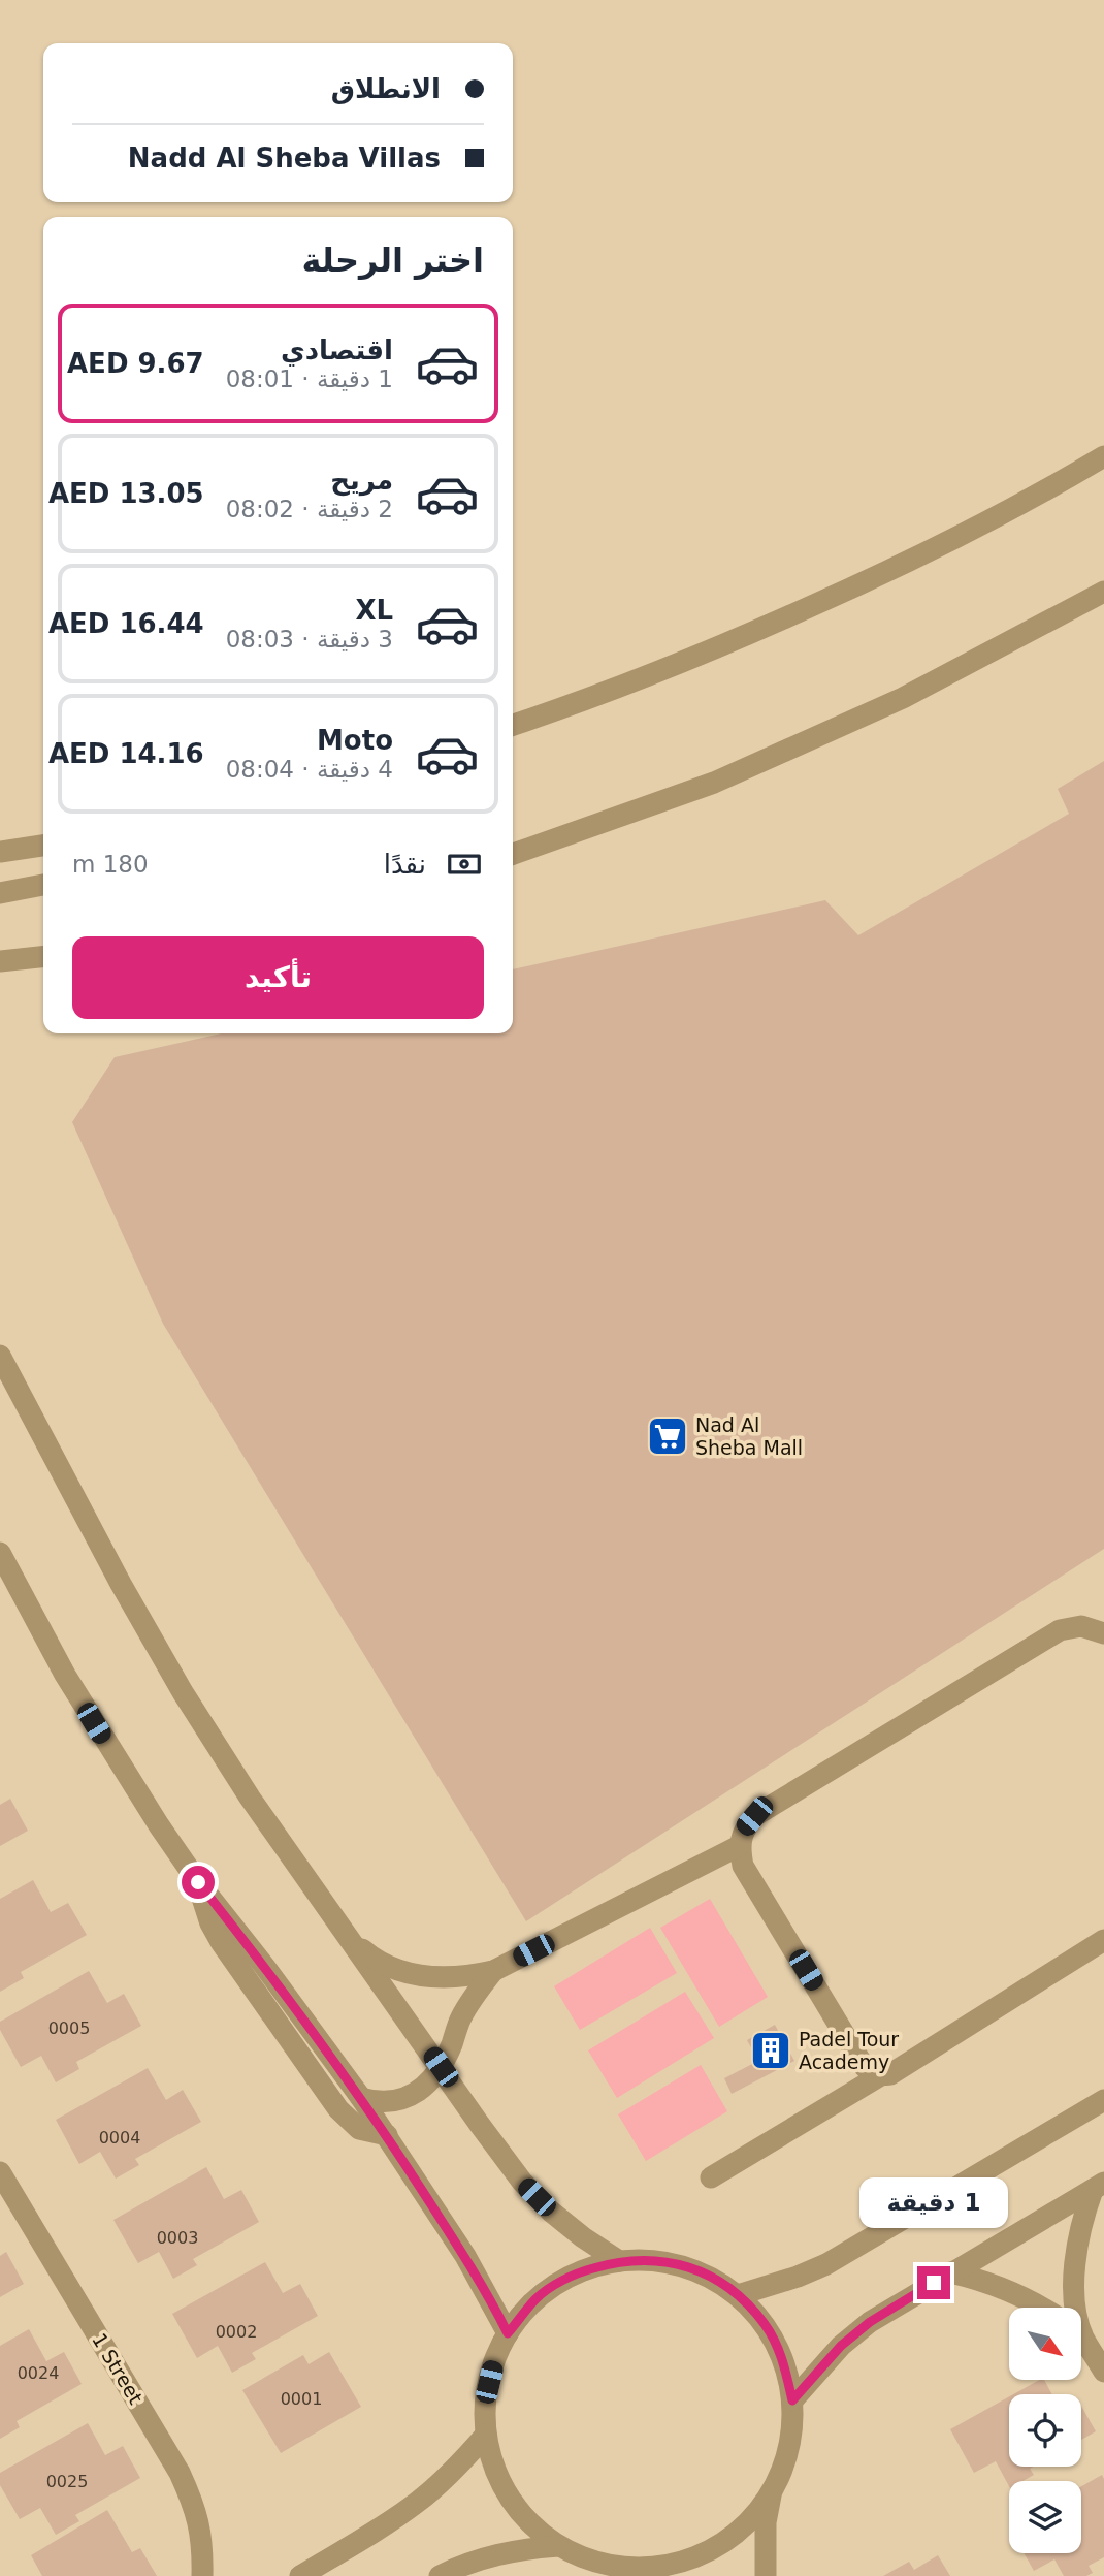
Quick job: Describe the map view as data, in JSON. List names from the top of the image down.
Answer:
{
  "streets": {
    "street": ["1 Street"]
  },
  "places": {
    "supermarket": ["Nad Al Sheba Mall"],
    "building": ["Padel Tour Academy"]
  },
  "house_numbers": [
    "0005",
    "0004",
    "0003",
    "0002",
    "0024",
    "0001",
    "0025"
  ],
  "north": "bottom right",
  "page": {
    "banner": ["الانطلاق", "Nadd Al Sheba Villas"],
    "heading": "اختر الرحلة",
    "list": [
      {
        "name": "اقتصادي",
        "note": "1 دقيقة · 08:01",
        "value": "AED 9.67"
      },
      {
        "name": "مريح",
        "note": "2 دقيقة · 08:02",
        "value": "AED 13.05"
      },
      {
        "name": "XL",
        "note": "3 دقيقة · 08:03",
        "value": "AED 16.44"
      },
      {
        "name": "Moto",
        "note": "4 دقيقة · 08:04",
        "value": "AED 14.16"
      }
    ],
    "pay": ["نقدًا", "180 m"],
    "buttons": "تأكيد",
    "bubble": "1 دقيقة"
  }
}
